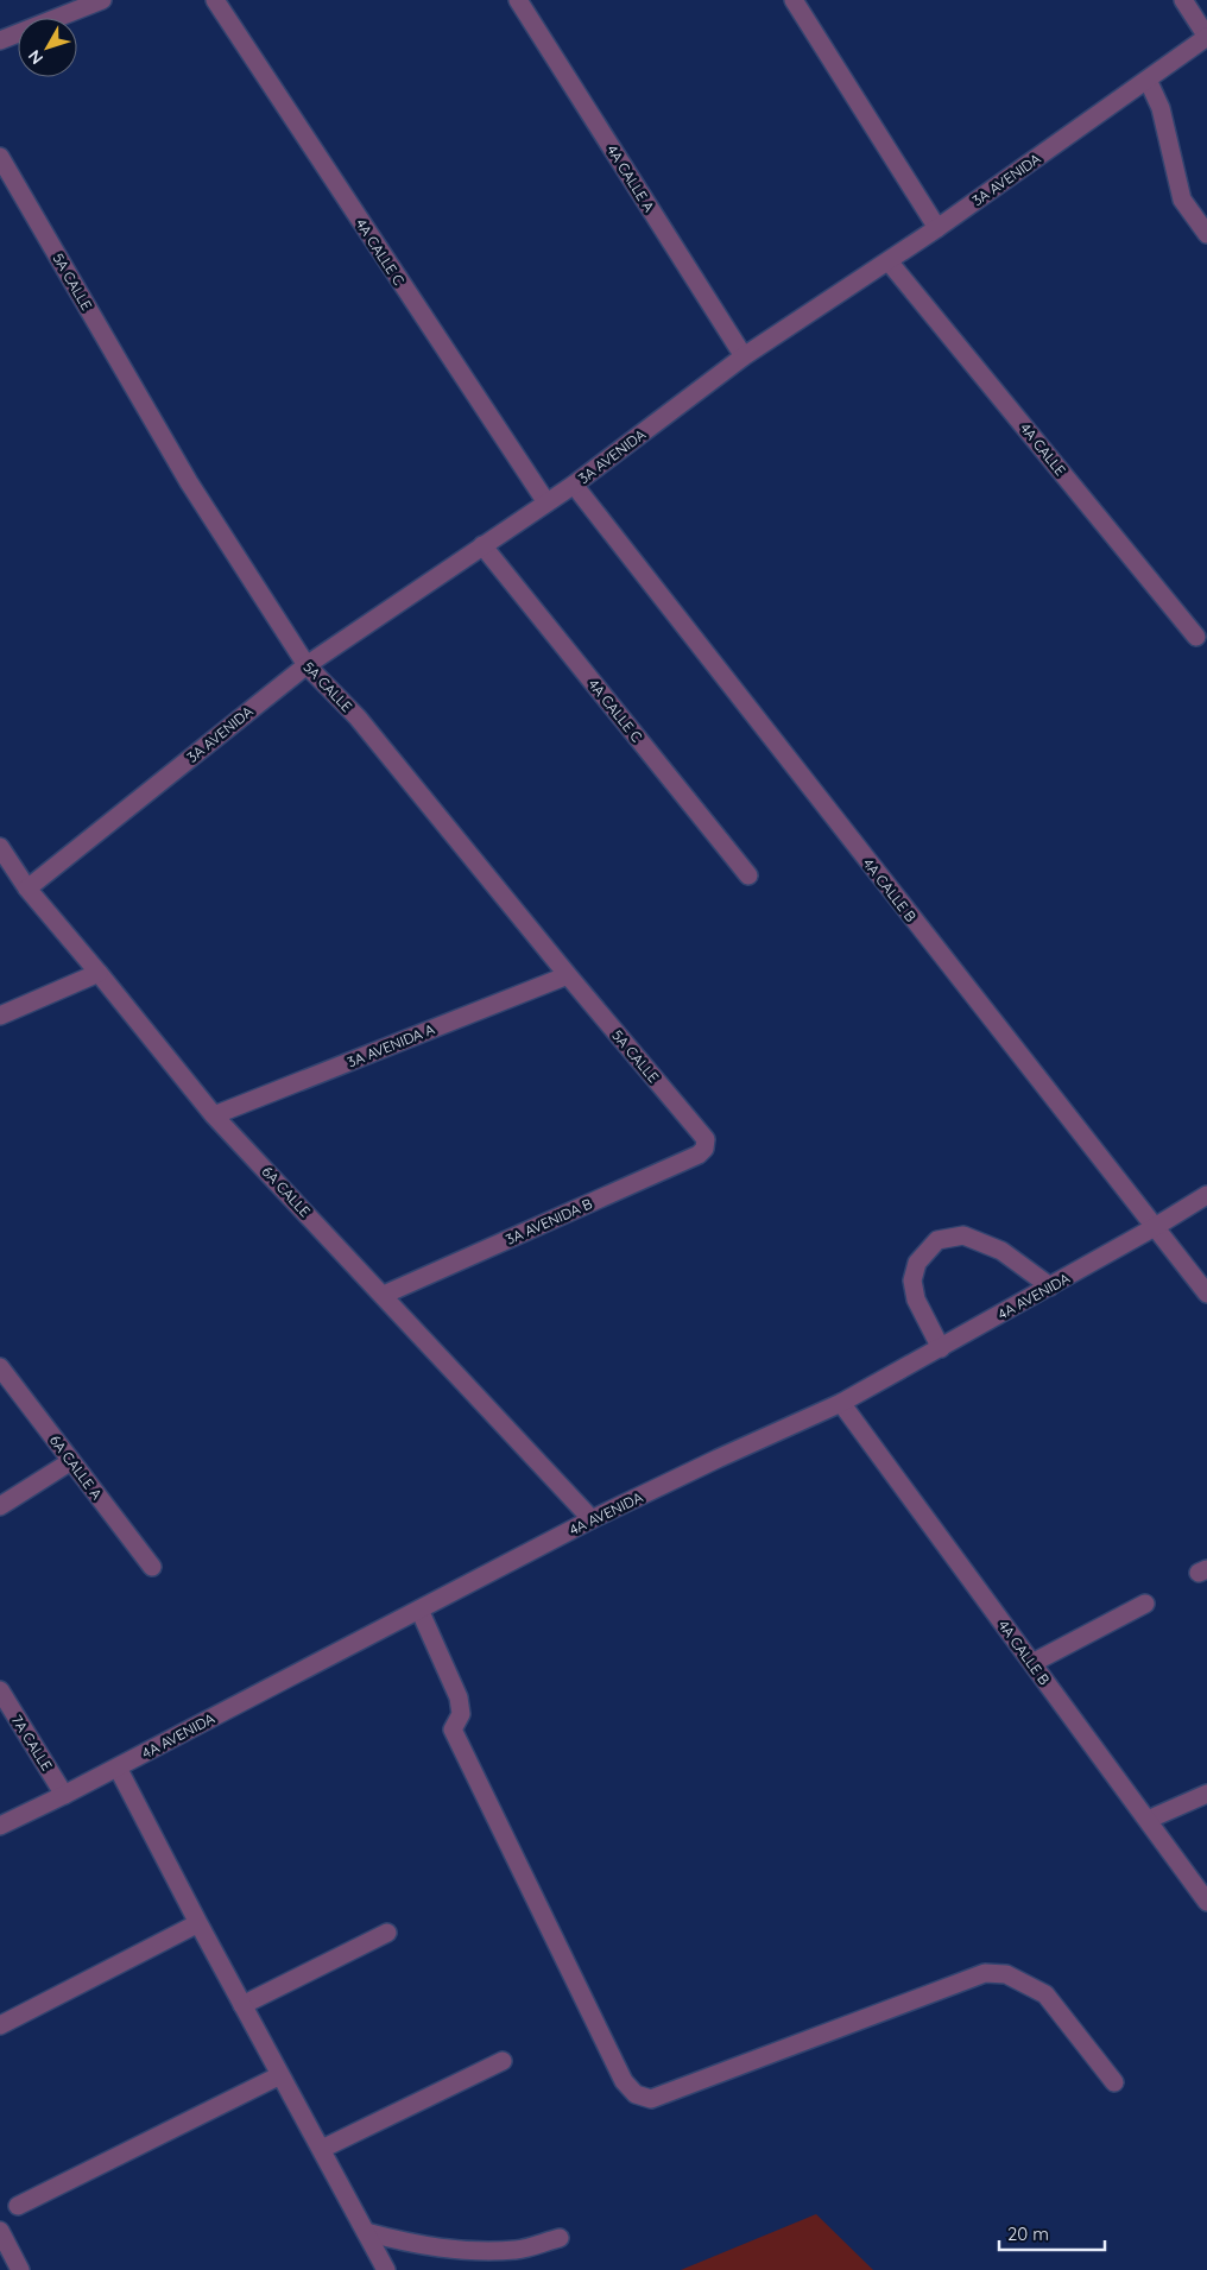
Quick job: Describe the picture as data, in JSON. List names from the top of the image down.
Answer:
{
  "streets": {
    "street": [
      "4A CALLE A",
      "3A AVENIDA",
      "4A CALLE C",
      "5A CALLE",
      "4A CALLE",
      "4A CALLE B",
      "3A AVENIDA A",
      "6A CALLE",
      "3A AVENIDA B",
      "4A AVENIDA",
      "6A CALLE A",
      "7A CALLE"
    ]
  },
  "crossings": [
    ["4A CALLE A", "3A AVENIDA"],
    ["3A AVENIDA", "4A CALLE C"],
    ["3A AVENIDA", "5A CALLE"],
    ["3A AVENIDA", "4A CALLE"],
    ["3A AVENIDA", "4A CALLE B"],
    ["3A AVENIDA", "6A CALLE"],
    ["5A CALLE", "3A AVENIDA A"],
    ["5A CALLE", "3A AVENIDA B"],
    ["4A CALLE B", "4A AVENIDA"],
    ["3A AVENIDA A", "6A CALLE"],
    ["6A CALLE", "3A AVENIDA B"],
    ["6A CALLE", "4A AVENIDA"],
    ["4A AVENIDA", "7A CALLE"]
  ],
  "scale_bar": "20 m",
  "north": "bottom left"
}
